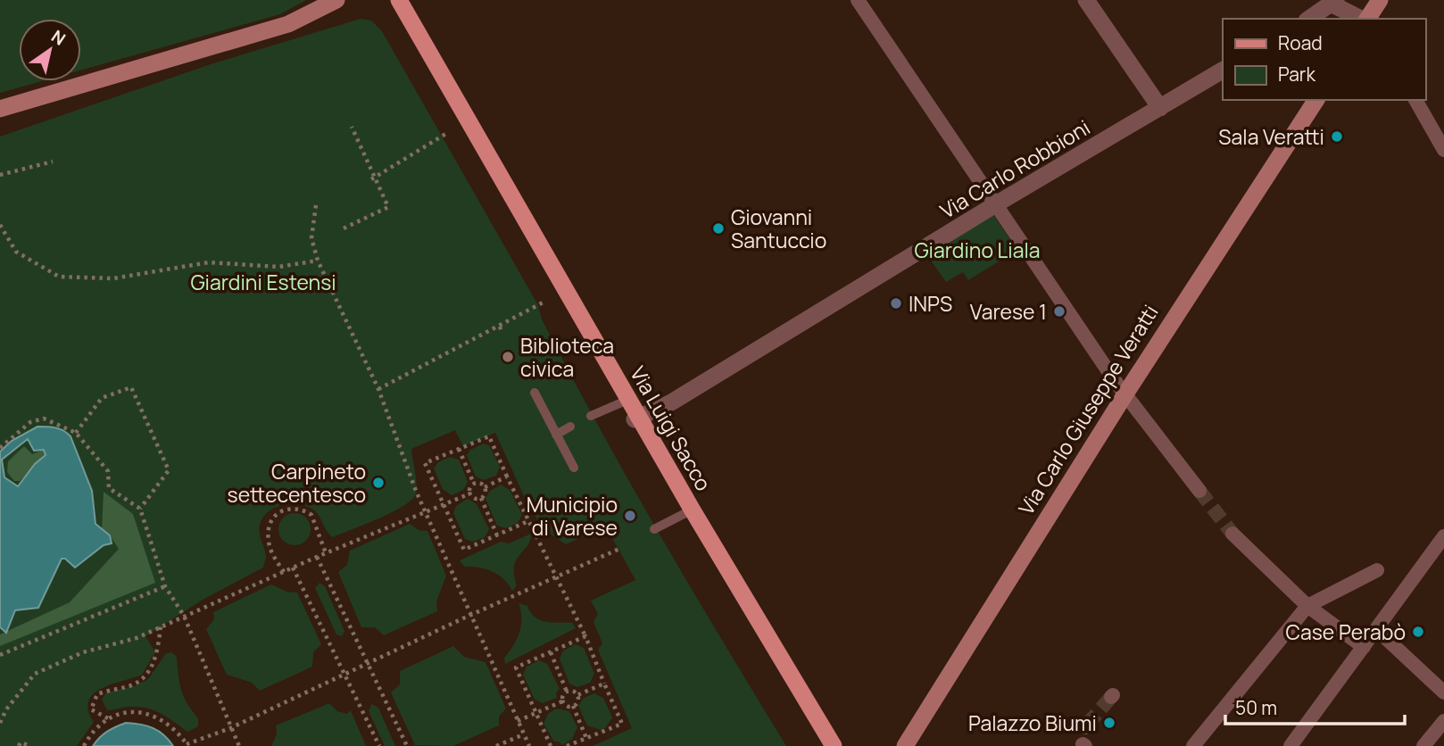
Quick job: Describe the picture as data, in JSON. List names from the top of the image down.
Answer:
{
  "streets": {
    "main road": ["Via Carlo Giuseppe Veratti", "Via Luigi Sacco"],
    "street": ["Via Carlo Robbioni"]
  },
  "crossings": [
    ["Via Carlo Robbioni", "Via Luigi Sacco"]
  ],
  "parks": ["Giardino Liala", "Giardini Estensi"],
  "places": [
    "Sala Veratti",
    "Giovanni Santuccio",
    "INPS",
    "Varese 1",
    "Biblioteca civica",
    "Carpineto settecentesco",
    "Municipio di Varese",
    "Case Perabò",
    "Palazzo Biumi"
  ],
  "legend": ["Road", "Park"],
  "scale_bar": "50 m",
  "north": "top right"
}
